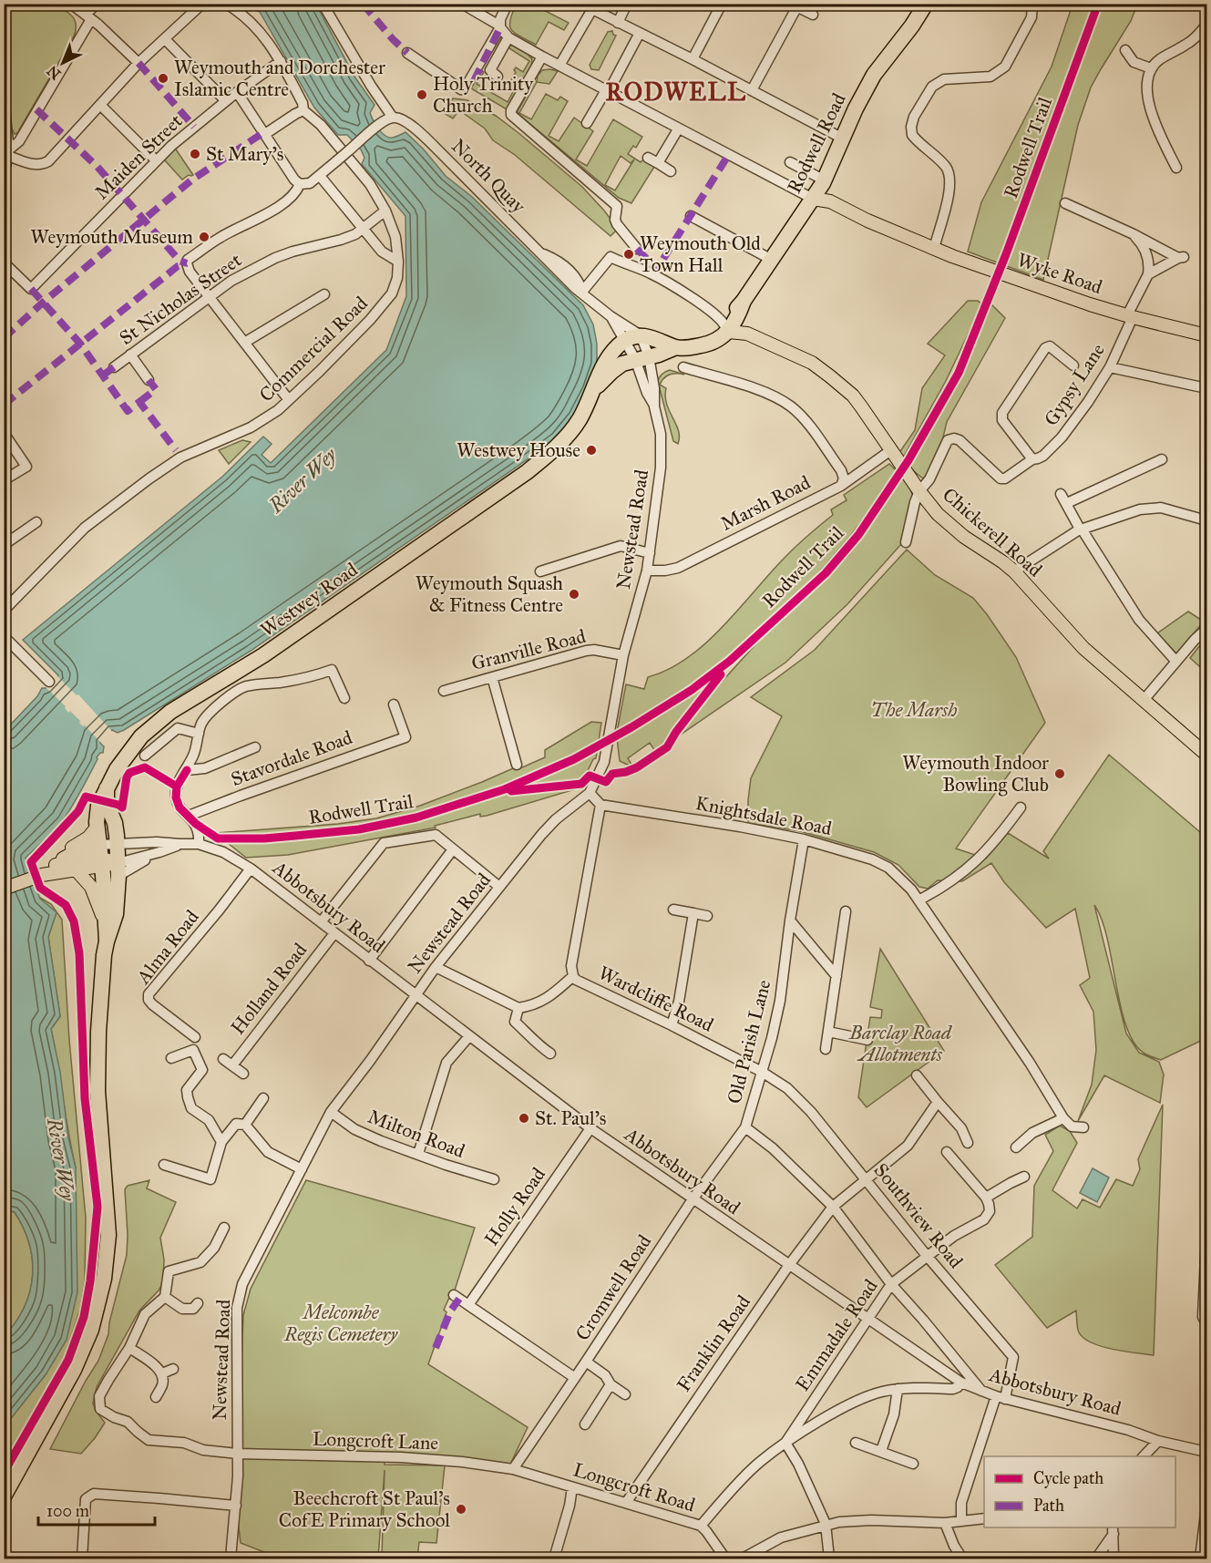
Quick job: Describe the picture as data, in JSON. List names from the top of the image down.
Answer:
{
  "streets": {
    "highway": ["Rodwell Road", "Westwey Road"],
    "main road": ["Wyke Road", "Chickerell Road"],
    "street": [
      "Maiden Street",
      "North Quay",
      "St Nicholas Street",
      "Commercial Road",
      "Gypsy Lane",
      "Marsh Road",
      "Newstead Road",
      "Granville Road",
      "Stavordale Road",
      "Knightsdale Road",
      "Abbotsbury Road",
      "Alma Road",
      "Holland Road",
      "Wardcliffe Road",
      "Old Parish Lane",
      "Milton Road",
      "Holly Road",
      "Southview Road",
      "Cromwell Road",
      "Emmadale Road",
      "Franklin Road",
      "Longcroft Lane",
      "Longcroft Road"
    ],
    "cycle path": ["Rodwell Trail"]
  },
  "crossings": [
    ["Rodwell Road", "Wyke Road"],
    ["Rodwell Road", "Chickerell Road"],
    ["North Quay", "Newstead Road"],
    ["North Quay", "Westwey Road"],
    ["Wyke Road", "Gypsy Lane"],
    ["St Nicholas Street", "Commercial Road"],
    ["Gypsy Lane", "Chickerell Road"],
    ["Marsh Road", "Newstead Road"],
    ["Marsh Road", "Chickerell Road"],
    ["Newstead Road", "Westwey Road"],
    ["Newstead Road", "Granville Road"],
    ["Newstead Road", "Abbotsbury Road"],
    ["Newstead Road", "Milton Road"],
    ["Newstead Road", "Longcroft Lane"],
    ["Westwey Road", "Abbotsbury Road"],
    ["Knightsdale Road", "Wardcliffe Road"],
    ["Knightsdale Road", "Old Parish Lane"],
    ["Abbotsbury Road", "Alma Road"],
    ["Abbotsbury Road", "Holland Road"],
    ["Abbotsbury Road", "Old Parish Lane"],
    ["Abbotsbury Road", "Holly Road"],
    ["Abbotsbury Road", "Southview Road"],
    ["Abbotsbury Road", "Cromwell Road"],
    ["Abbotsbury Road", "Emmadale Road"],
    ["Abbotsbury Road", "Franklin Road"],
    ["Abbotsbury Road", "Longcroft Road"],
    ["Wardcliffe Road", "Old Parish Lane"],
    ["Wardcliffe Road", "Southview Road"],
    ["Old Parish Lane", "Southview Road"],
    ["Old Parish Lane", "Cromwell Road"],
    ["Old Parish Lane", "Emmadale Road"],
    ["Old Parish Lane", "Franklin Road"],
    ["Southview Road", "Emmadale Road"],
    ["Southview Road", "Franklin Road"],
    ["Cromwell Road", "Longcroft Lane"],
    ["Cromwell Road", "Longcroft Road"],
    ["Emmadale Road", "Longcroft Road"],
    ["Franklin Road", "Longcroft Road"],
    ["Longcroft Lane", "Longcroft Road"]
  ],
  "districts": ["RODWELL"],
  "water": ["River Wey"],
  "parks": ["The Marsh", "Barclay Road Allotments", "Melcombe Regis Cemetery"],
  "places": [
    "Weymouth and Dorchester Islamic Centre",
    "Holy Trinity Church",
    "St Mary's",
    "Weymouth Museum",
    "Weymouth Old Town Hall",
    "Westwey House",
    "Weymouth Squash & Fitness Centre",
    "Weymouth Indoor Bowling Club",
    "St. Paul's",
    "Beechcroft St Paul's CofE Primary School"
  ],
  "legend": ["Cycle path", "Path"],
  "scale_bar": "100 m",
  "north": "bottom left"
}
